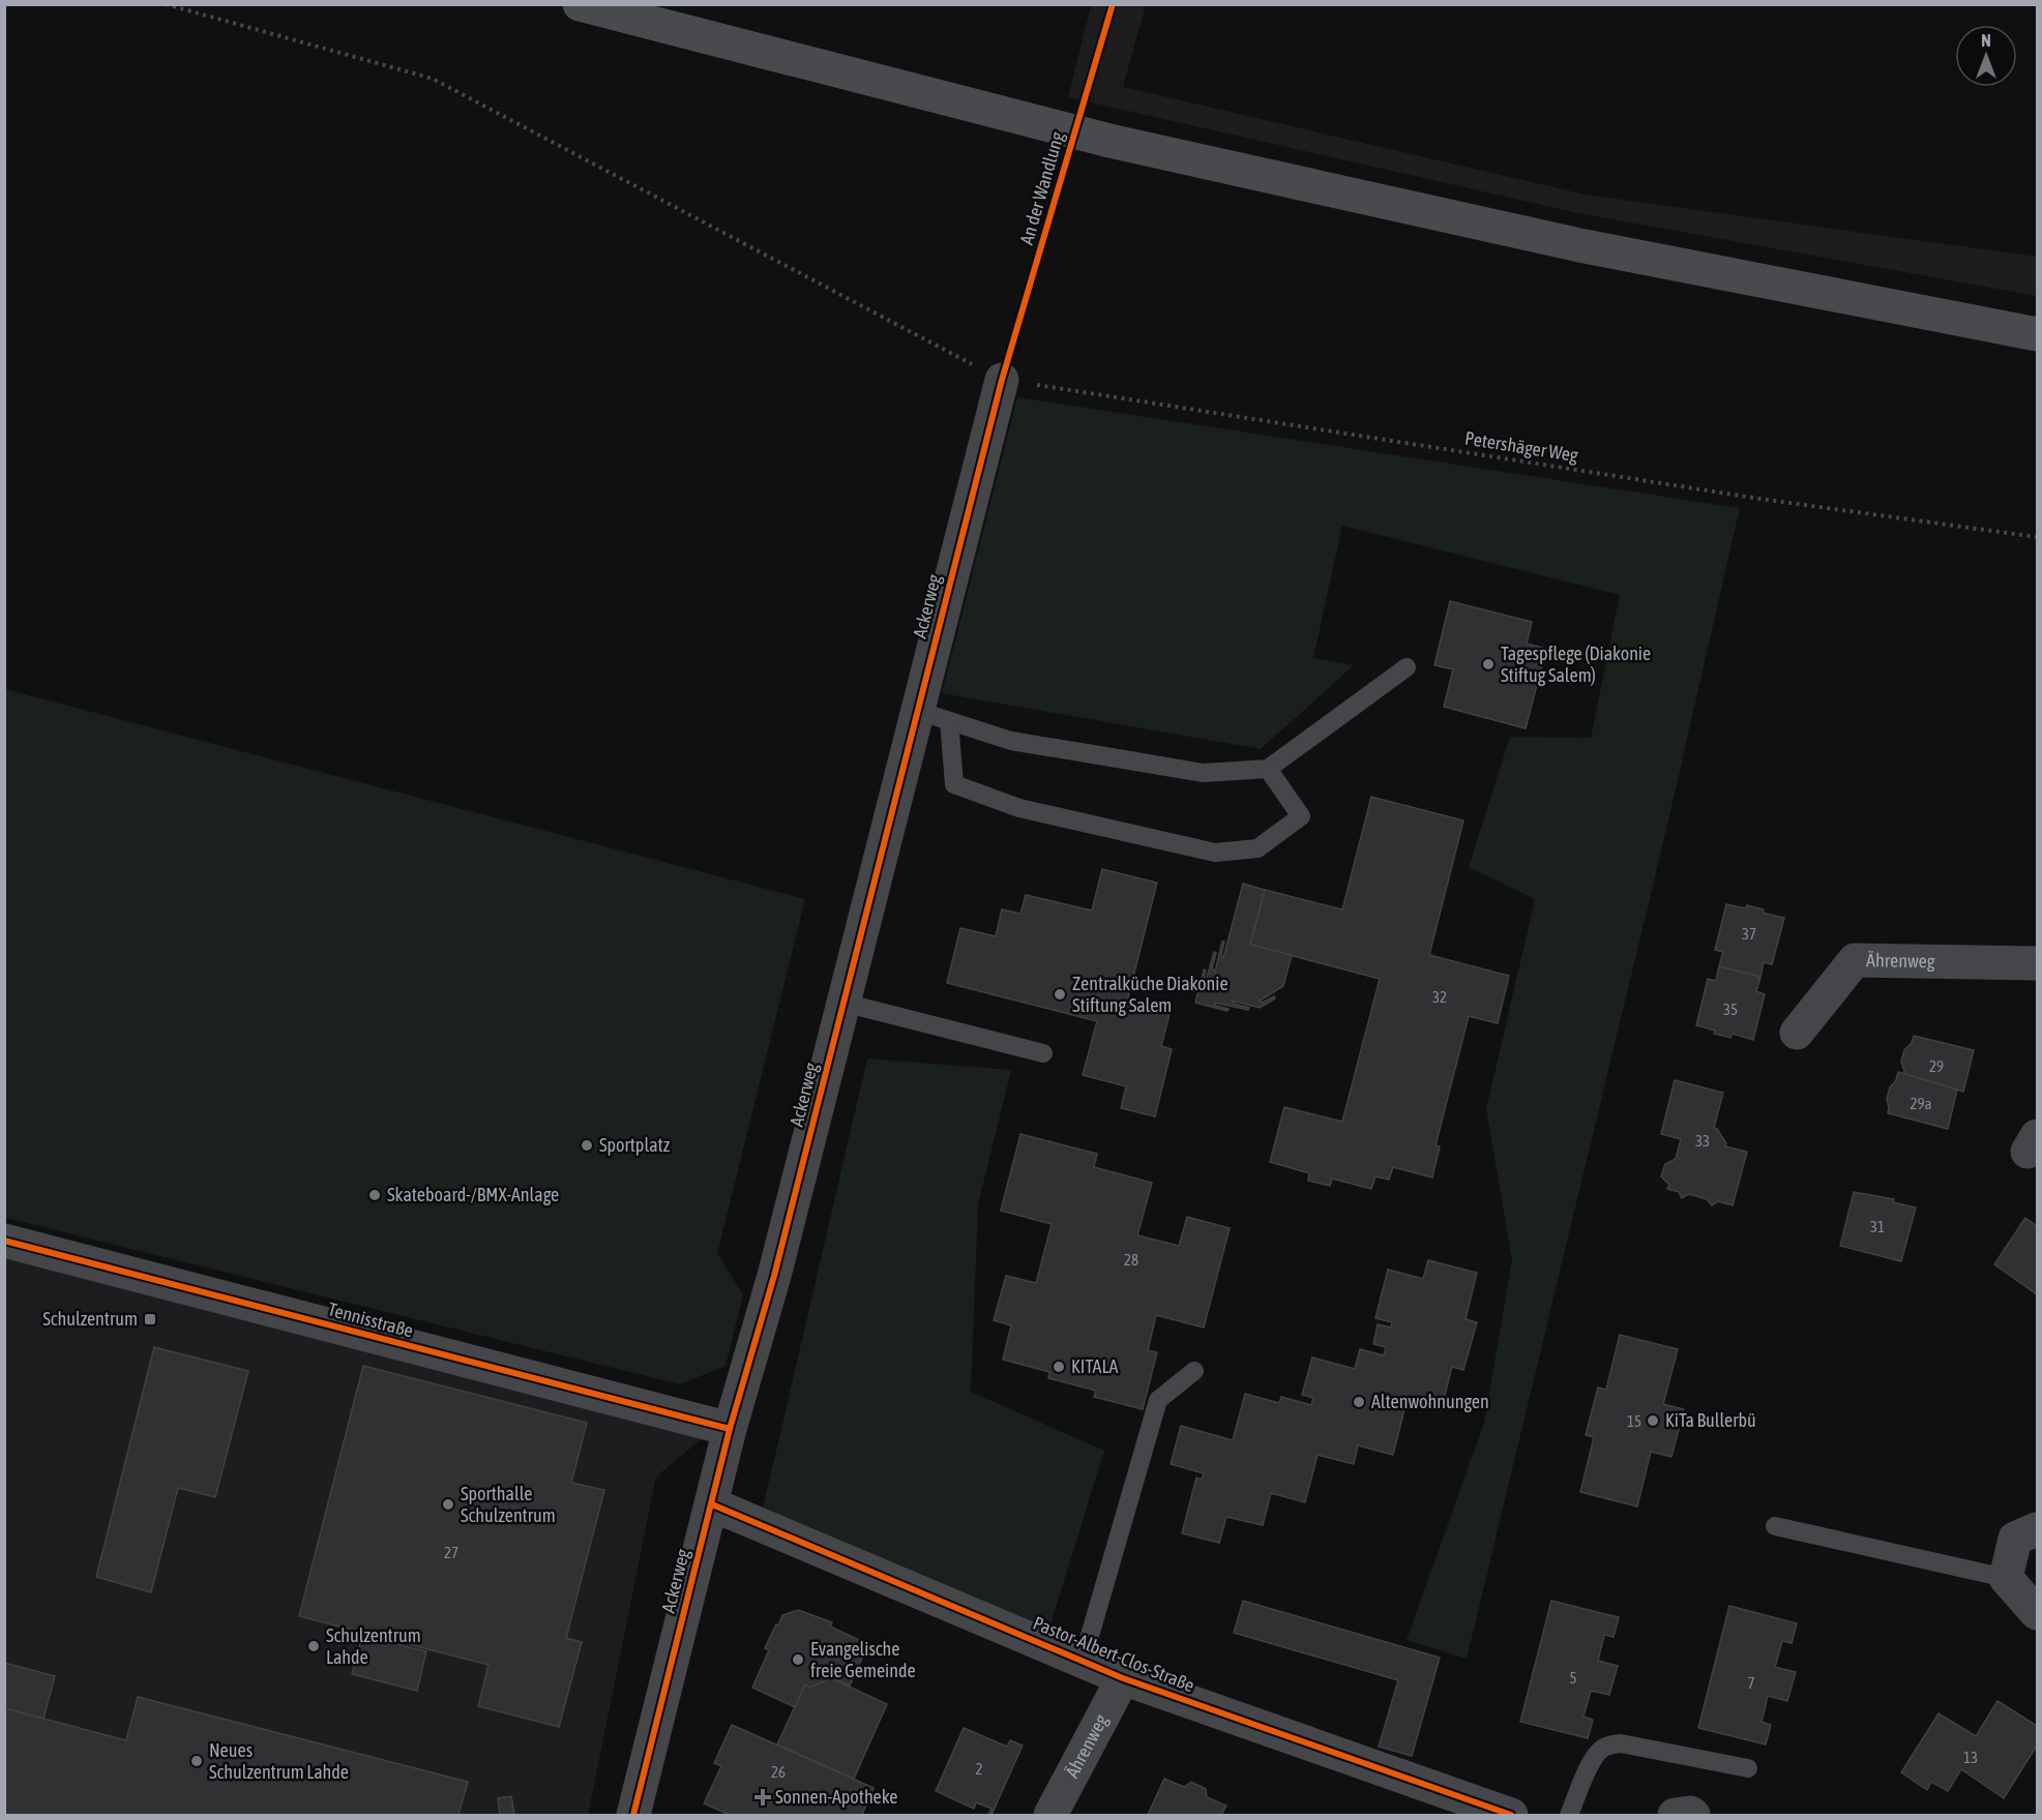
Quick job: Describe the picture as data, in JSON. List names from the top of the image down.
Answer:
{
  "streets": {
    "street": [
      "Ackerweg",
      "Ährenweg",
      "Tennisstraße",
      "Pastor-Albert-Clos-Straße"
    ],
    "path": ["Petershäger Weg"],
    "cycle path": ["An der Wandlung"]
  },
  "crossings": [
    ["Petershäger Weg", "Ackerweg"],
    ["Ackerweg", "Tennisstraße"],
    ["Ackerweg", "Pastor-Albert-Clos-Straße"],
    ["Ährenweg", "Pastor-Albert-Clos-Straße"]
  ],
  "places": {
    "other": [
      "Tagespflege (Diakonie Stiftug Salem)",
      "Zentralküche Diakonie Stiftung Salem",
      "Sportplatz",
      "Skateboard-/BMX-Anlage",
      "KITALA",
      "Altenwohnungen",
      "KiTa Bullerbü",
      "Sporthalle Schulzentrum",
      "Schulzentrum Lahde",
      "Evangelische freie Gemeinde",
      "Neues Schulzentrum Lahde"
    ],
    "transit": ["Schulzentrum"],
    "health": ["Sonnen-Apotheke"]
  },
  "house_numbers": [
    "37",
    "32",
    "35",
    "29",
    "29a",
    "33",
    "31",
    "28",
    "15",
    "27",
    "5",
    "7",
    "13",
    "2",
    "26"
  ],
  "north": "top"
}
